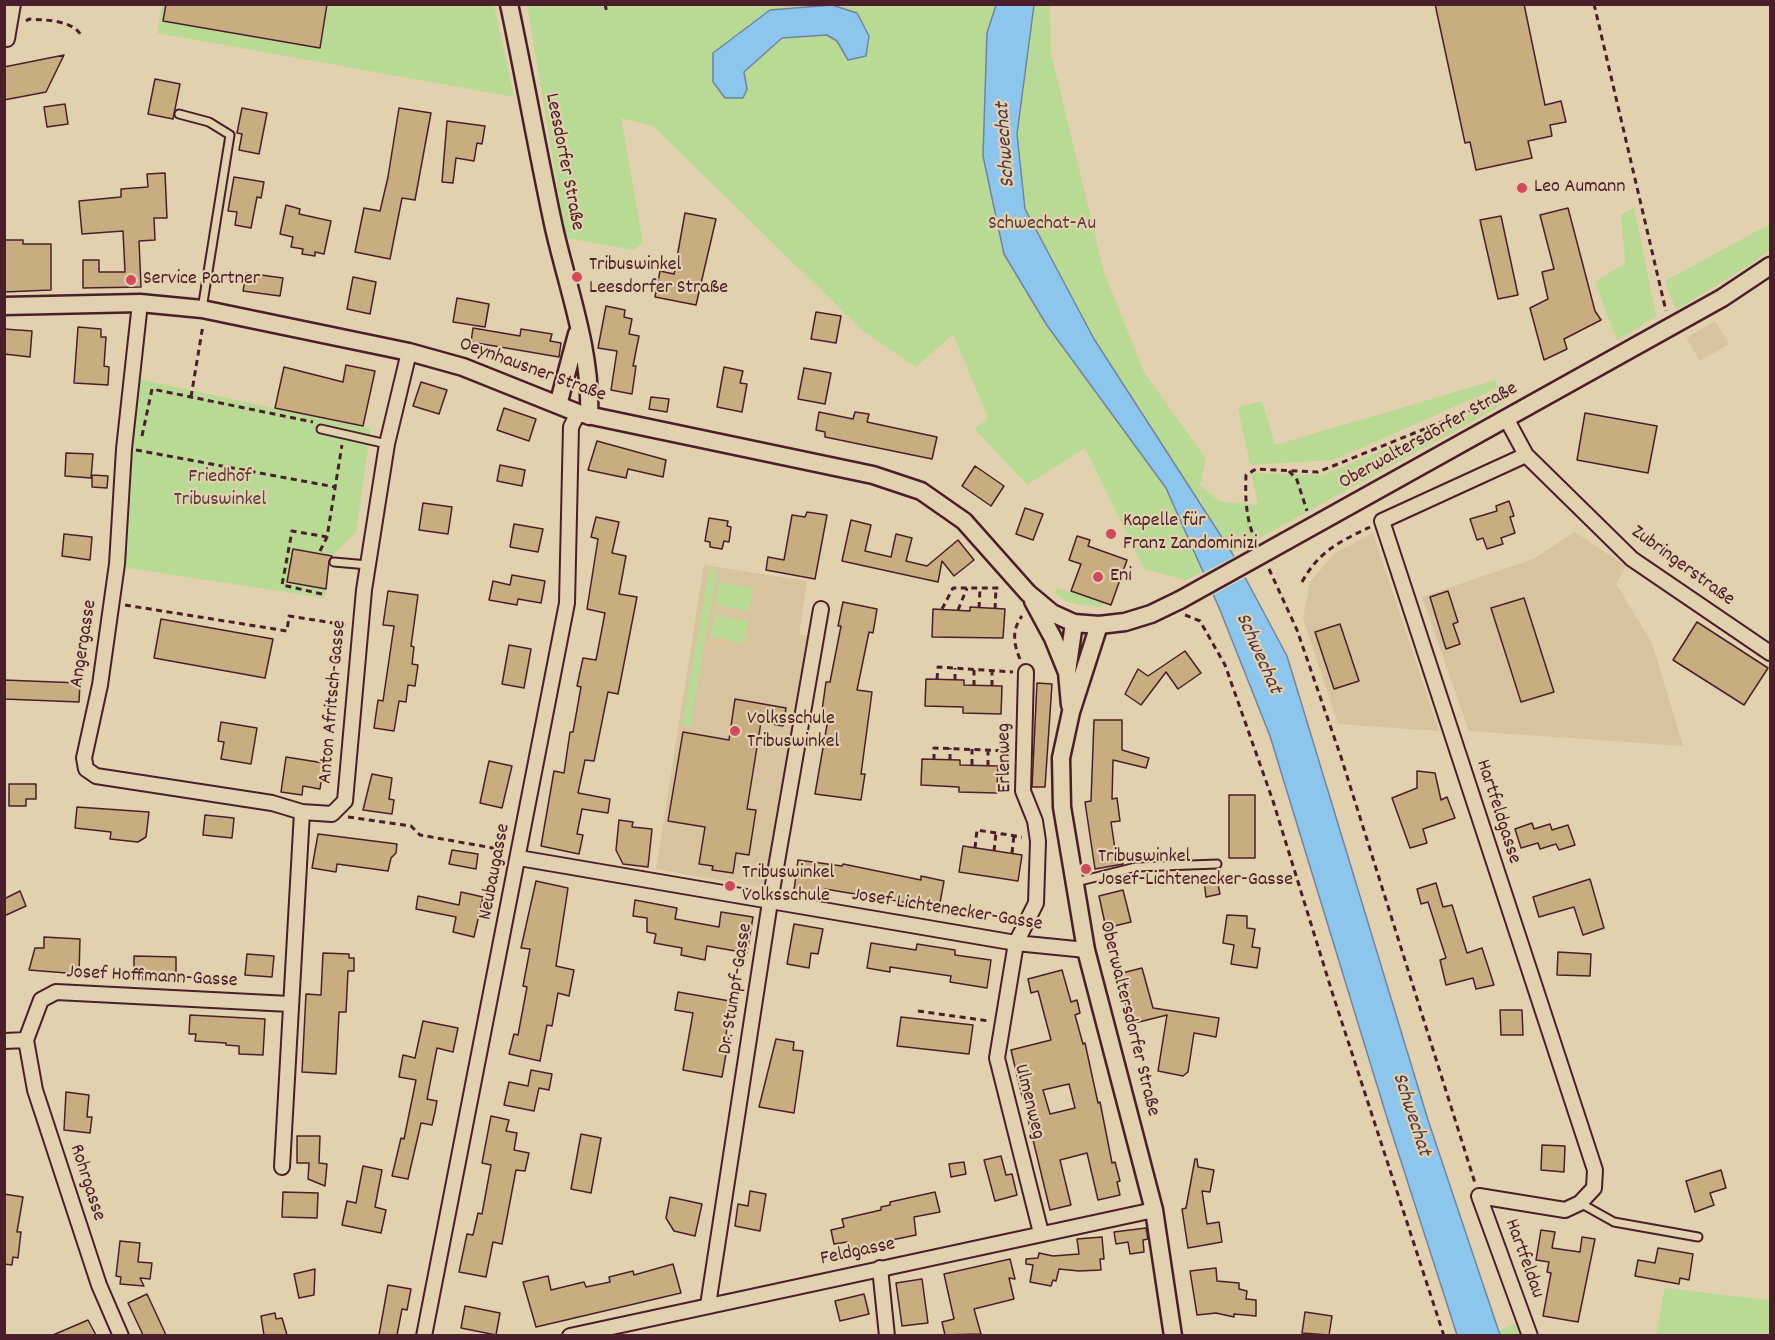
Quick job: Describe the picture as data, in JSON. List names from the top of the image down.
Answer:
{
  "streets": {
    "street": [
      "Leesdorfer Straße",
      "Oeynhausner Straße",
      "Oberwaltersdorfer Straße",
      "Zubringerstraße",
      "Angergasse",
      "Anton Afritsch-Gasse",
      "Erlenweg",
      "Hartfeldgasse",
      "Neubaugasse",
      "Josef Lichtenecker-Gasse",
      "Josef Hoffmann-Gasse",
      "Dr. Stumpf-Gasse",
      "Ulmenweg",
      "Rohrgasse",
      "Feldgasse",
      "Hartfeldau"
    ]
  },
  "crossings": [
    ["Leesdorfer Straße", "Oeynhausner Straße"],
    ["Leesdorfer Straße", "Neubaugasse"],
    ["Oeynhausner Straße", "Oberwaltersdorfer Straße"],
    ["Oeynhausner Straße", "Angergasse"],
    ["Oeynhausner Straße", "Anton Afritsch-Gasse"],
    ["Oeynhausner Straße", "Neubaugasse"],
    ["Oberwaltersdorfer Straße", "Josef Lichtenecker-Gasse"],
    ["Oberwaltersdorfer Straße", "Feldgasse"],
    ["Erlenweg", "Josef Lichtenecker-Gasse"],
    ["Erlenweg", "Ulmenweg"],
    ["Neubaugasse", "Josef Lichtenecker-Gasse"],
    ["Josef Lichtenecker-Gasse", "Dr. Stumpf-Gasse"],
    ["Josef Lichtenecker-Gasse", "Ulmenweg"],
    ["Josef Hoffmann-Gasse", "Rohrgasse"],
    ["Dr. Stumpf-Gasse", "Feldgasse"],
    ["Ulmenweg", "Feldgasse"]
  ],
  "water": ["Schwechat"],
  "parks": ["Schwechat-Au", "Friedhof Tribuswinkel"],
  "places": [
    "Leo Aumann",
    "Tribuswinkel Leesdorfer Straße",
    "Service Partner",
    "Kapelle für Franz Zandominizi",
    "Eni",
    "Volksschule Tribuswinkel",
    "Tribuswinkel Josef-Lichtenecker-Gasse",
    "Tribuswinkel Volksschule"
  ]
}
